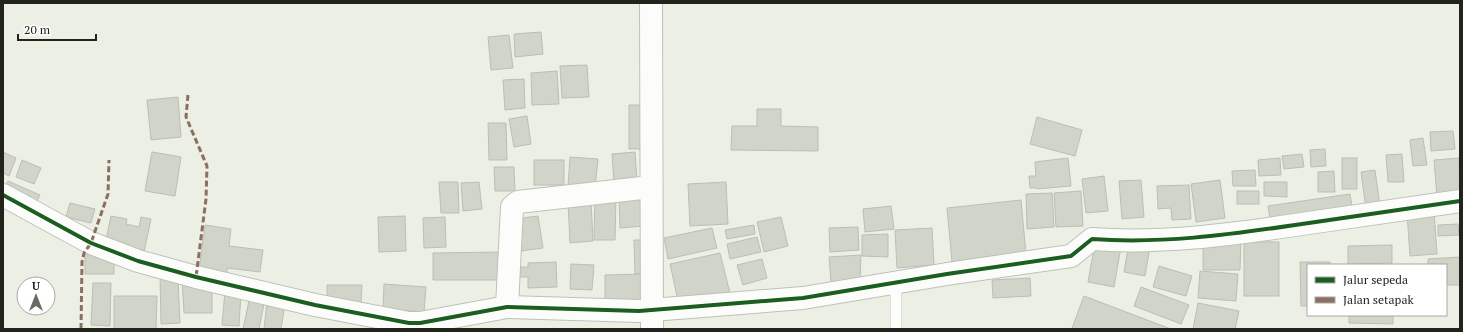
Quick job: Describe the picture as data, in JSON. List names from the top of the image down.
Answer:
{
  "legend": ["Jalur sepeda", "Jalan setapak"],
  "scale_bar": "20 m",
  "north": "top"
}
